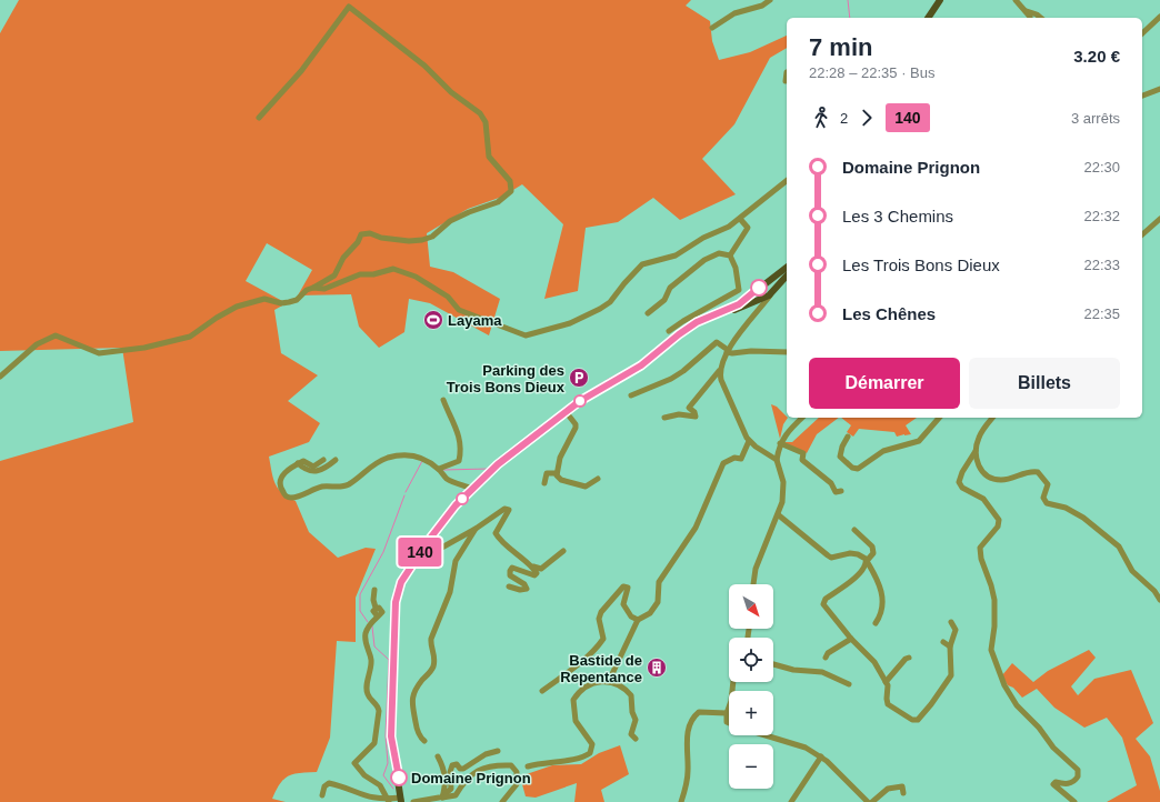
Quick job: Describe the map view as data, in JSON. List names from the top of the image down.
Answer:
{
  "places": {
    "sports": ["Layama"],
    "parking": ["Parking des Trois Bons Dieux"],
    "building": ["Bastide de Repentance"],
    "other": ["Domaine Prignon"]
  },
  "lines": ["bus line 140"],
  "north": "bottom right",
  "page": {
    "on_map": "140",
    "heading": ["7 min", "22:28 – 22:35 · Bus", "3.20 €"],
    "legs": ["2", "140", "3 arrêts"],
    "list": [
      {
        "name": "Domaine Prignon",
        "value": "22:30"
      },
      {
        "name": "Les 3 Chemins",
        "value": "22:32"
      },
      {
        "name": "Les Trois Bons Dieux",
        "value": "22:33"
      },
      {
        "name": "Les Chênes",
        "value": "22:35"
      }
    ],
    "buttons": ["Démarrer", "Billets"],
    "map_buttons": ["+", "−"]
  }
}
